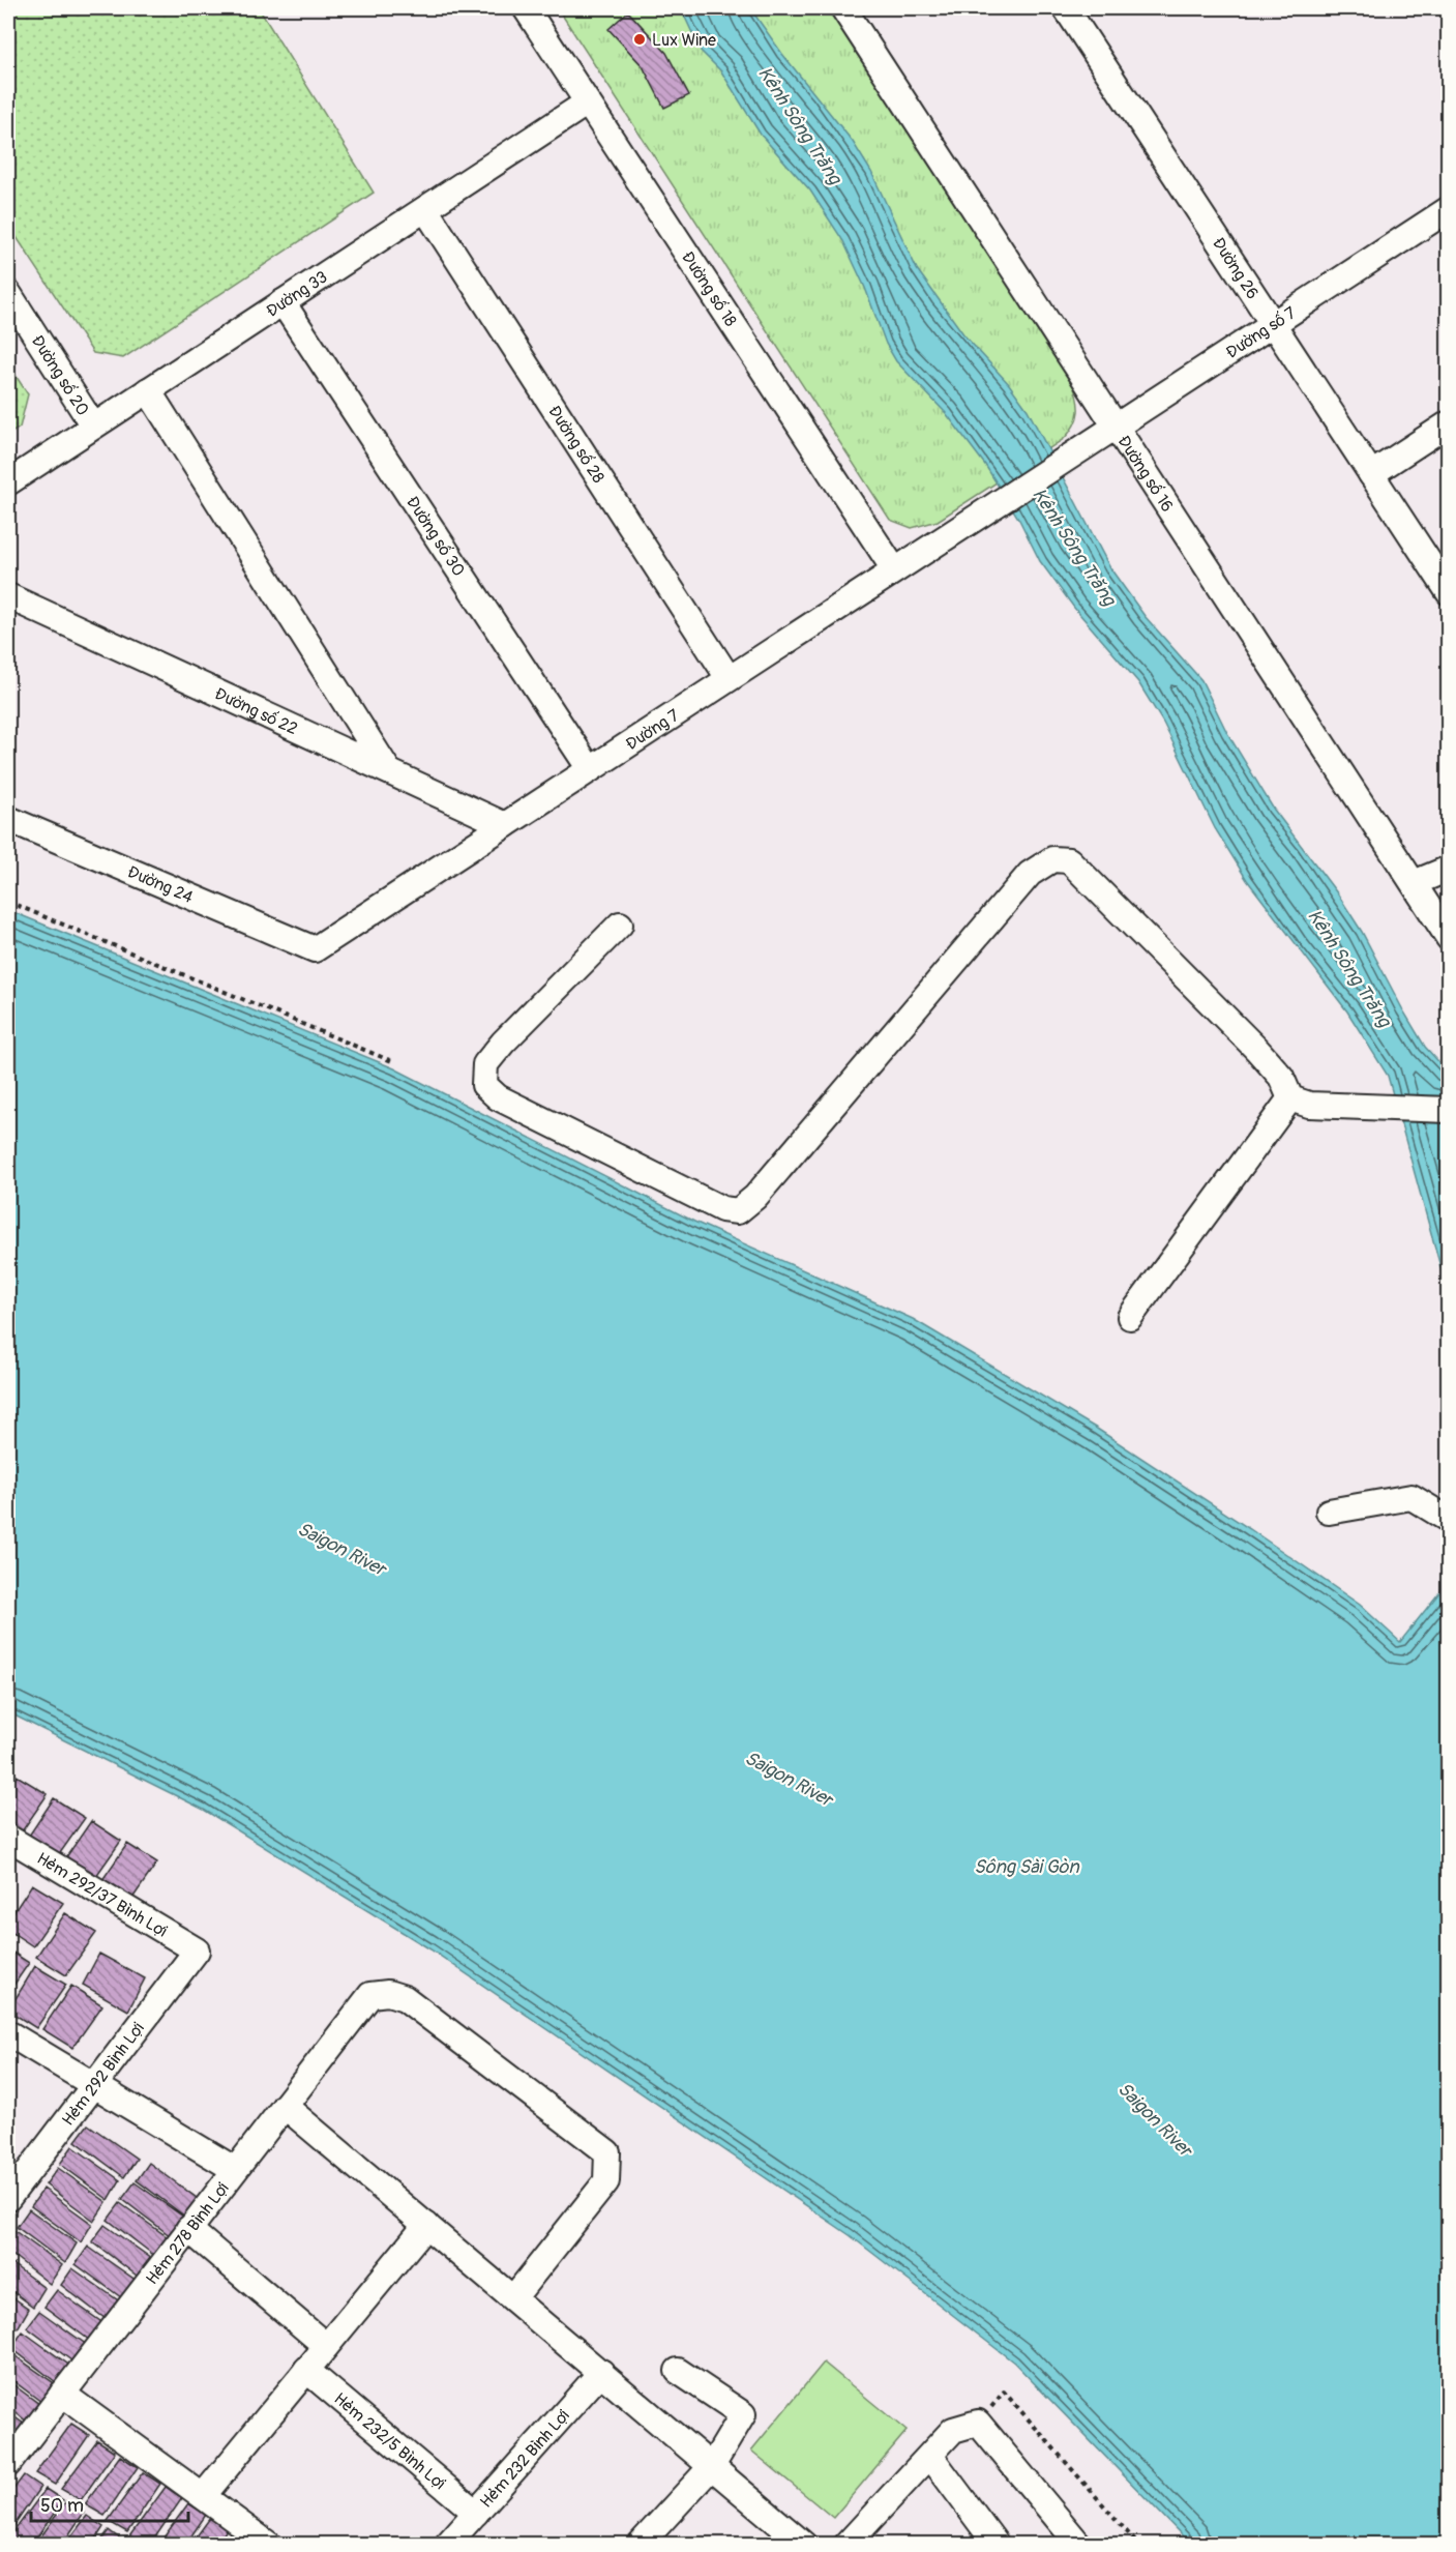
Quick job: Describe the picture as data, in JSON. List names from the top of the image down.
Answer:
{
  "streets": {
    "street": [
      "Đường 26",
      "Đường số 18",
      "Đường 33",
      "Đường số 7",
      "Đường số 20",
      "Đường số 28",
      "Đường số 16",
      "Đường số 30",
      "Đường số 22",
      "Đường 7",
      "Đường 24",
      "Hẻm 292/37 Bình Lợi",
      "Hẻm 292 Bình Lợi",
      "Hẻm 278 Bình Lợi",
      "Hẻm 232/5 Bình Lợi",
      "Hẻm 232 Bình Lợi"
    ]
  },
  "crossings": [
    ["Đường 26", "Đường số 7"],
    ["Đường số 18", "Đường 33"],
    ["Đường số 18", "Đường 7"],
    ["Đường 33", "Đường số 20"],
    ["Đường 33", "Đường số 28"],
    ["Đường 33", "Đường số 30"],
    ["Đường số 7", "Đường số 16"],
    ["Đường số 7", "Đường 7"],
    ["Đường số 28", "Đường 7"],
    ["Đường số 30", "Đường 7"],
    ["Đường số 22", "Đường 7"],
    ["Đường 7", "Đường 24"],
    ["Hẻm 292/37 Bình Lợi", "Hẻm 292 Bình Lợi"],
    ["Hẻm 232/5 Bình Lợi", "Hẻm 232 Bình Lợi"]
  ],
  "water": ["Kênh Sông Trăng", "Saigon River", "Sông Sài Gòn"],
  "places": ["Lux Wine"],
  "scale_bar": "50 m"
}
